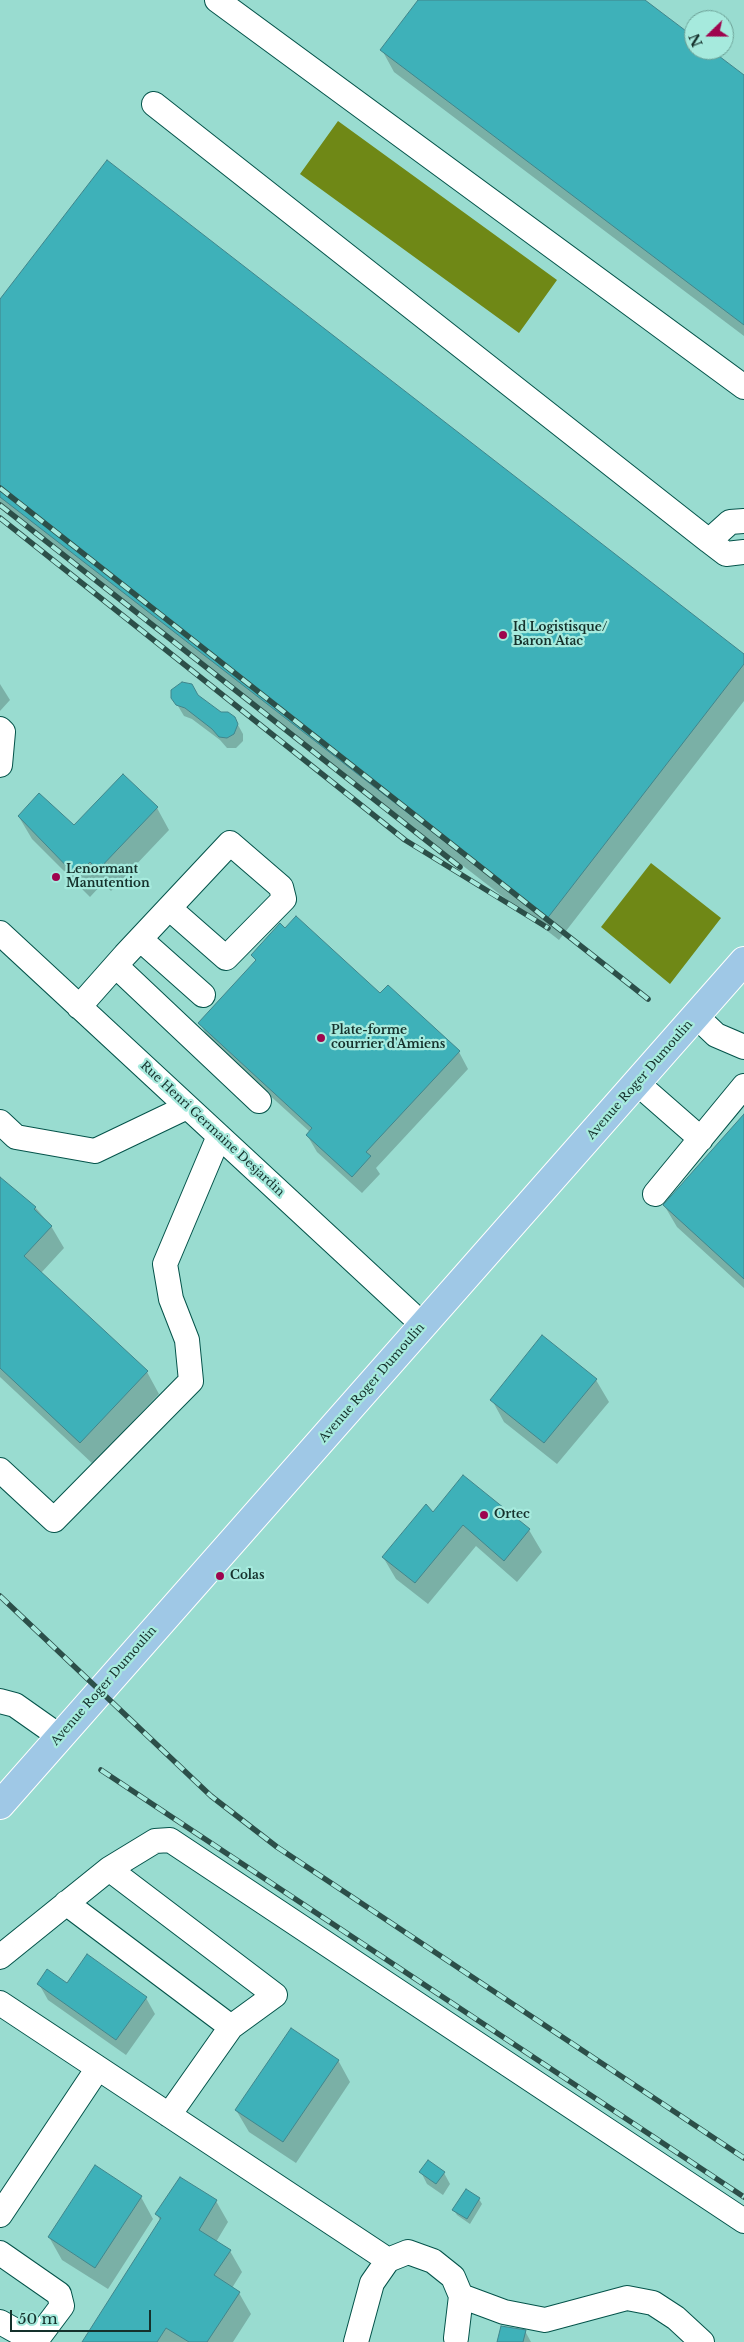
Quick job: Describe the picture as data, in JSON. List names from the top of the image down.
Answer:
{
  "streets": {
    "main road": ["Avenue Roger Dumoulin"],
    "street": ["Rue Henri Germaine Desjardin"]
  },
  "crossings": [
    ["Avenue Roger Dumoulin", "Rue Henri Germaine Desjardin"]
  ],
  "places": [
    "Id Logistisque/ Baron Atac",
    "Lenormant Manutention",
    "Plate-forme courrier d'Amiens",
    "Ortec",
    "Colas"
  ],
  "scale_bar": "50 m",
  "north": "left"
}
